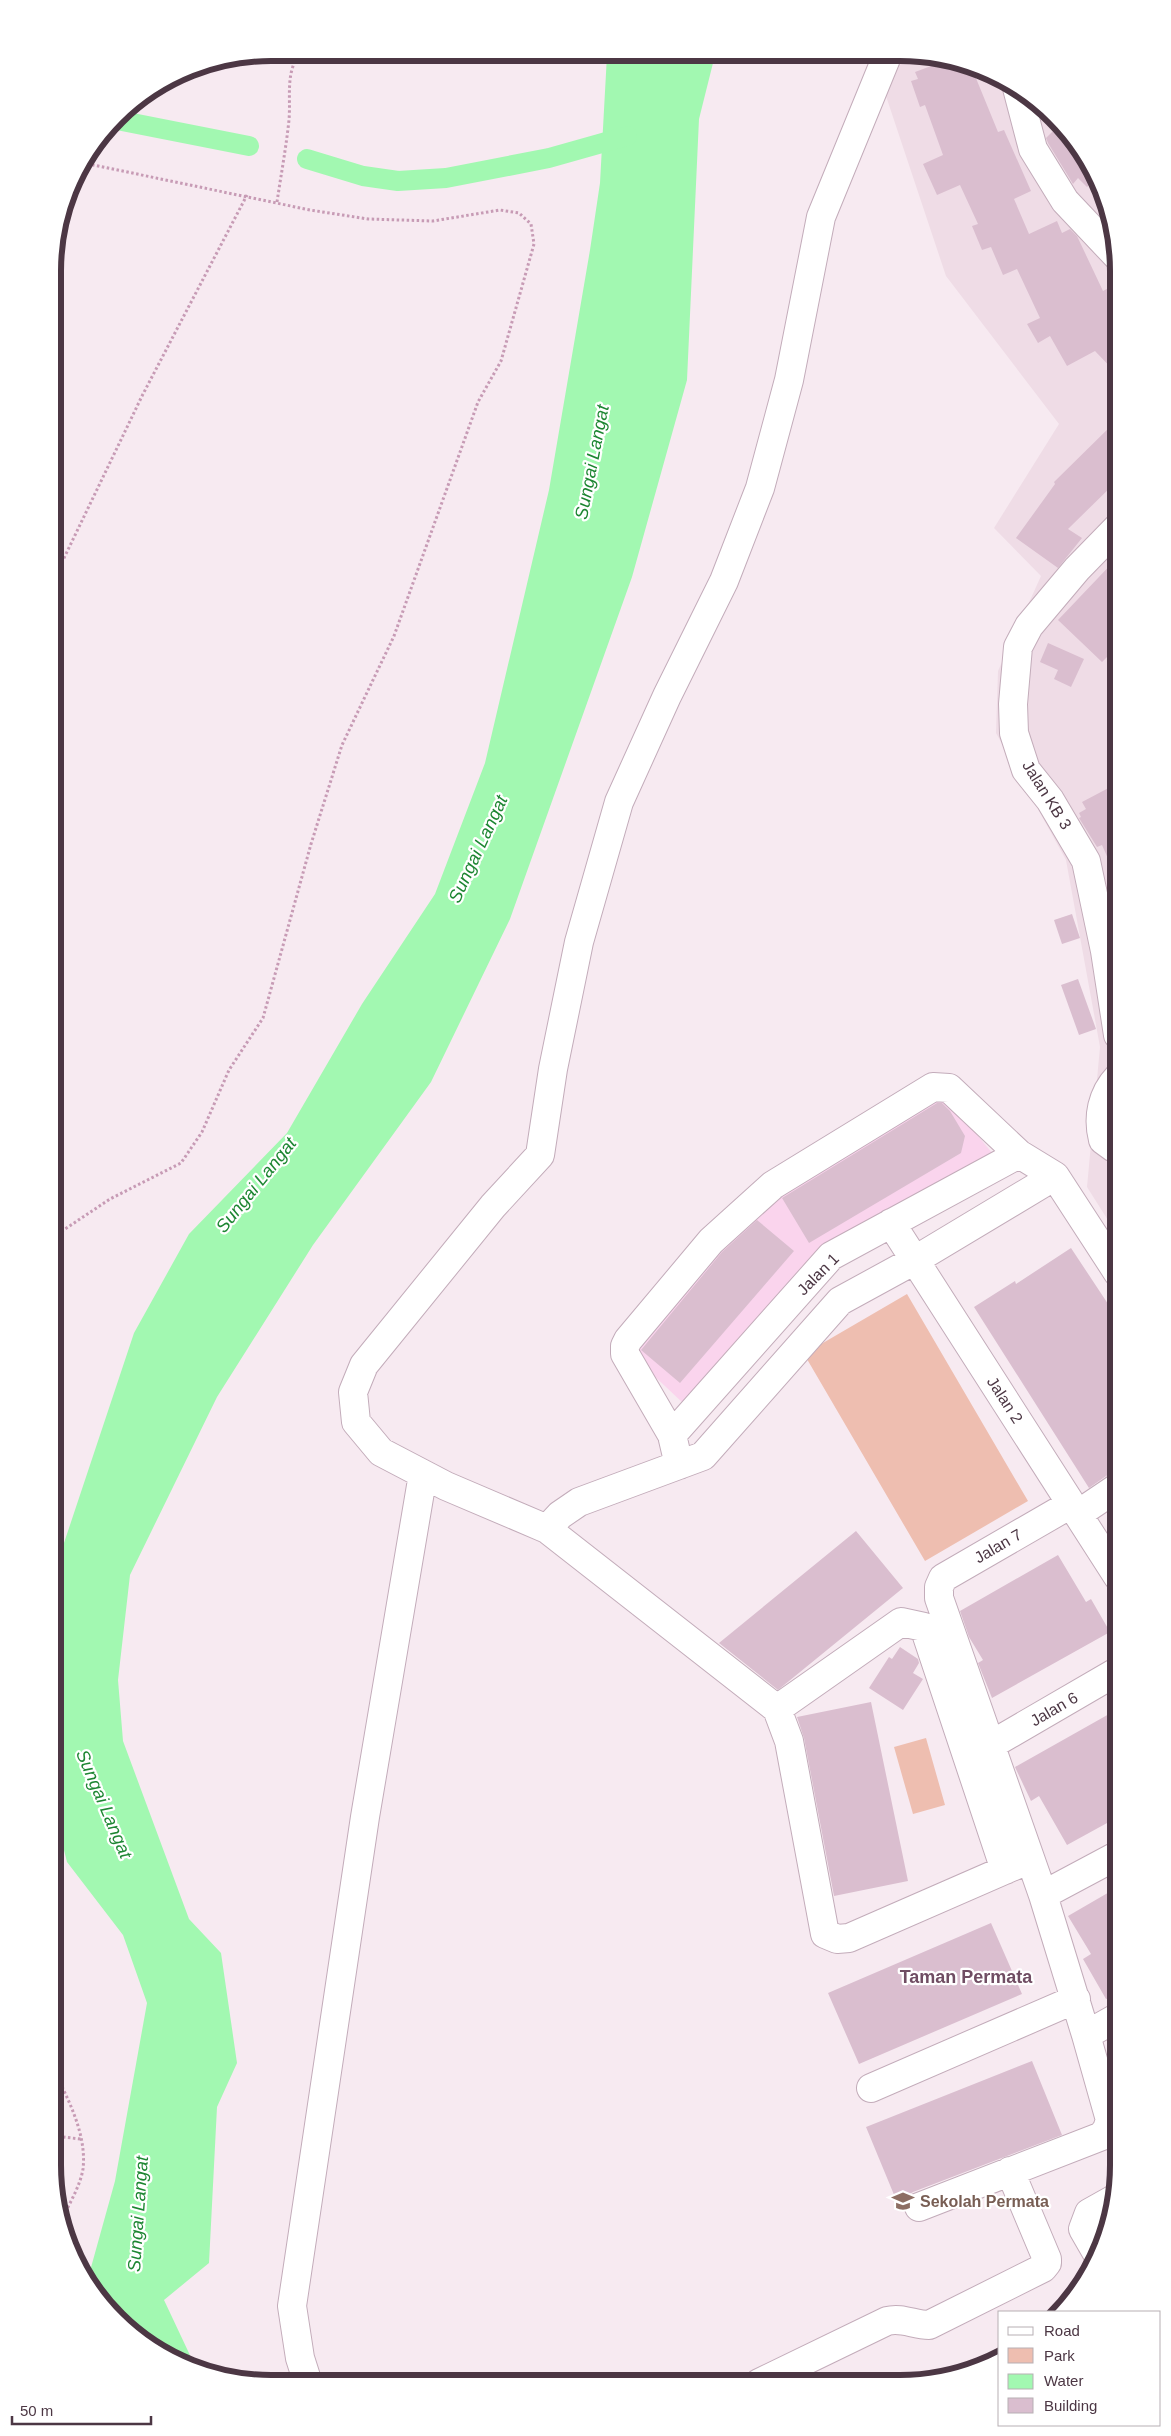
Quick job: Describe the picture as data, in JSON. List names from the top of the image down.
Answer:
{
  "streets": {
    "street": [
      "Jalan KB 3",
      "Jalan 1",
      "Jalan 2",
      "Jalan 7",
      "Jalan 6"
    ]
  },
  "crossings": [
    ["Jalan 1", "Jalan 2"],
    ["Jalan 2", "Jalan 7"],
    ["Jalan 7", "Jalan 6"]
  ],
  "districts": ["Taman Permata"],
  "water": ["Sungai Langat"],
  "places": {
    "school or university": ["Sekolah Permata"]
  },
  "legend": [
    "Road",
    "Park",
    "Water",
    "Building"
  ],
  "scale_bar": "50 m"
}
